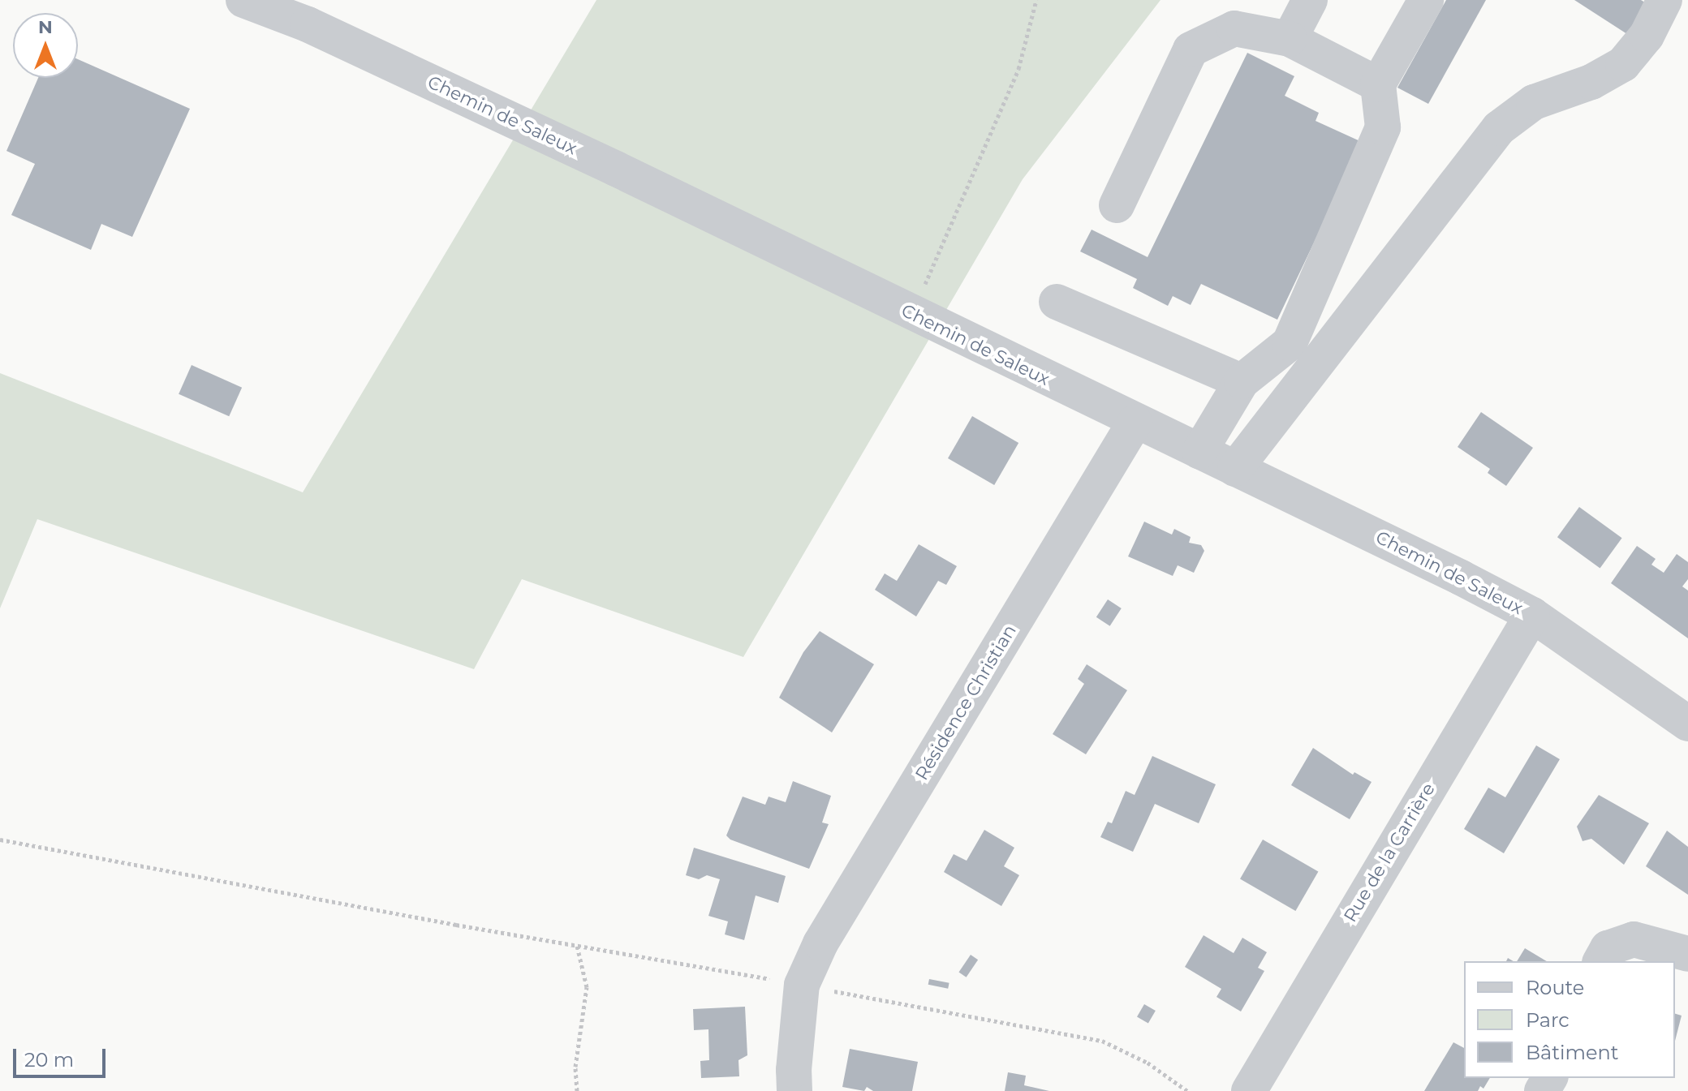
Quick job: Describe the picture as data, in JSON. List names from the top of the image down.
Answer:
{
  "streets": {
    "street": ["Chemin de Saleux", "Résidence Christian", "Rue de la Carrière"]
  },
  "crossings": [
    ["Chemin de Saleux", "Résidence Christian"],
    ["Chemin de Saleux", "Rue de la Carrière"]
  ],
  "legend": ["Route", "Parc", "Bâtiment"],
  "scale_bar": "20 m",
  "north": "top"
}
